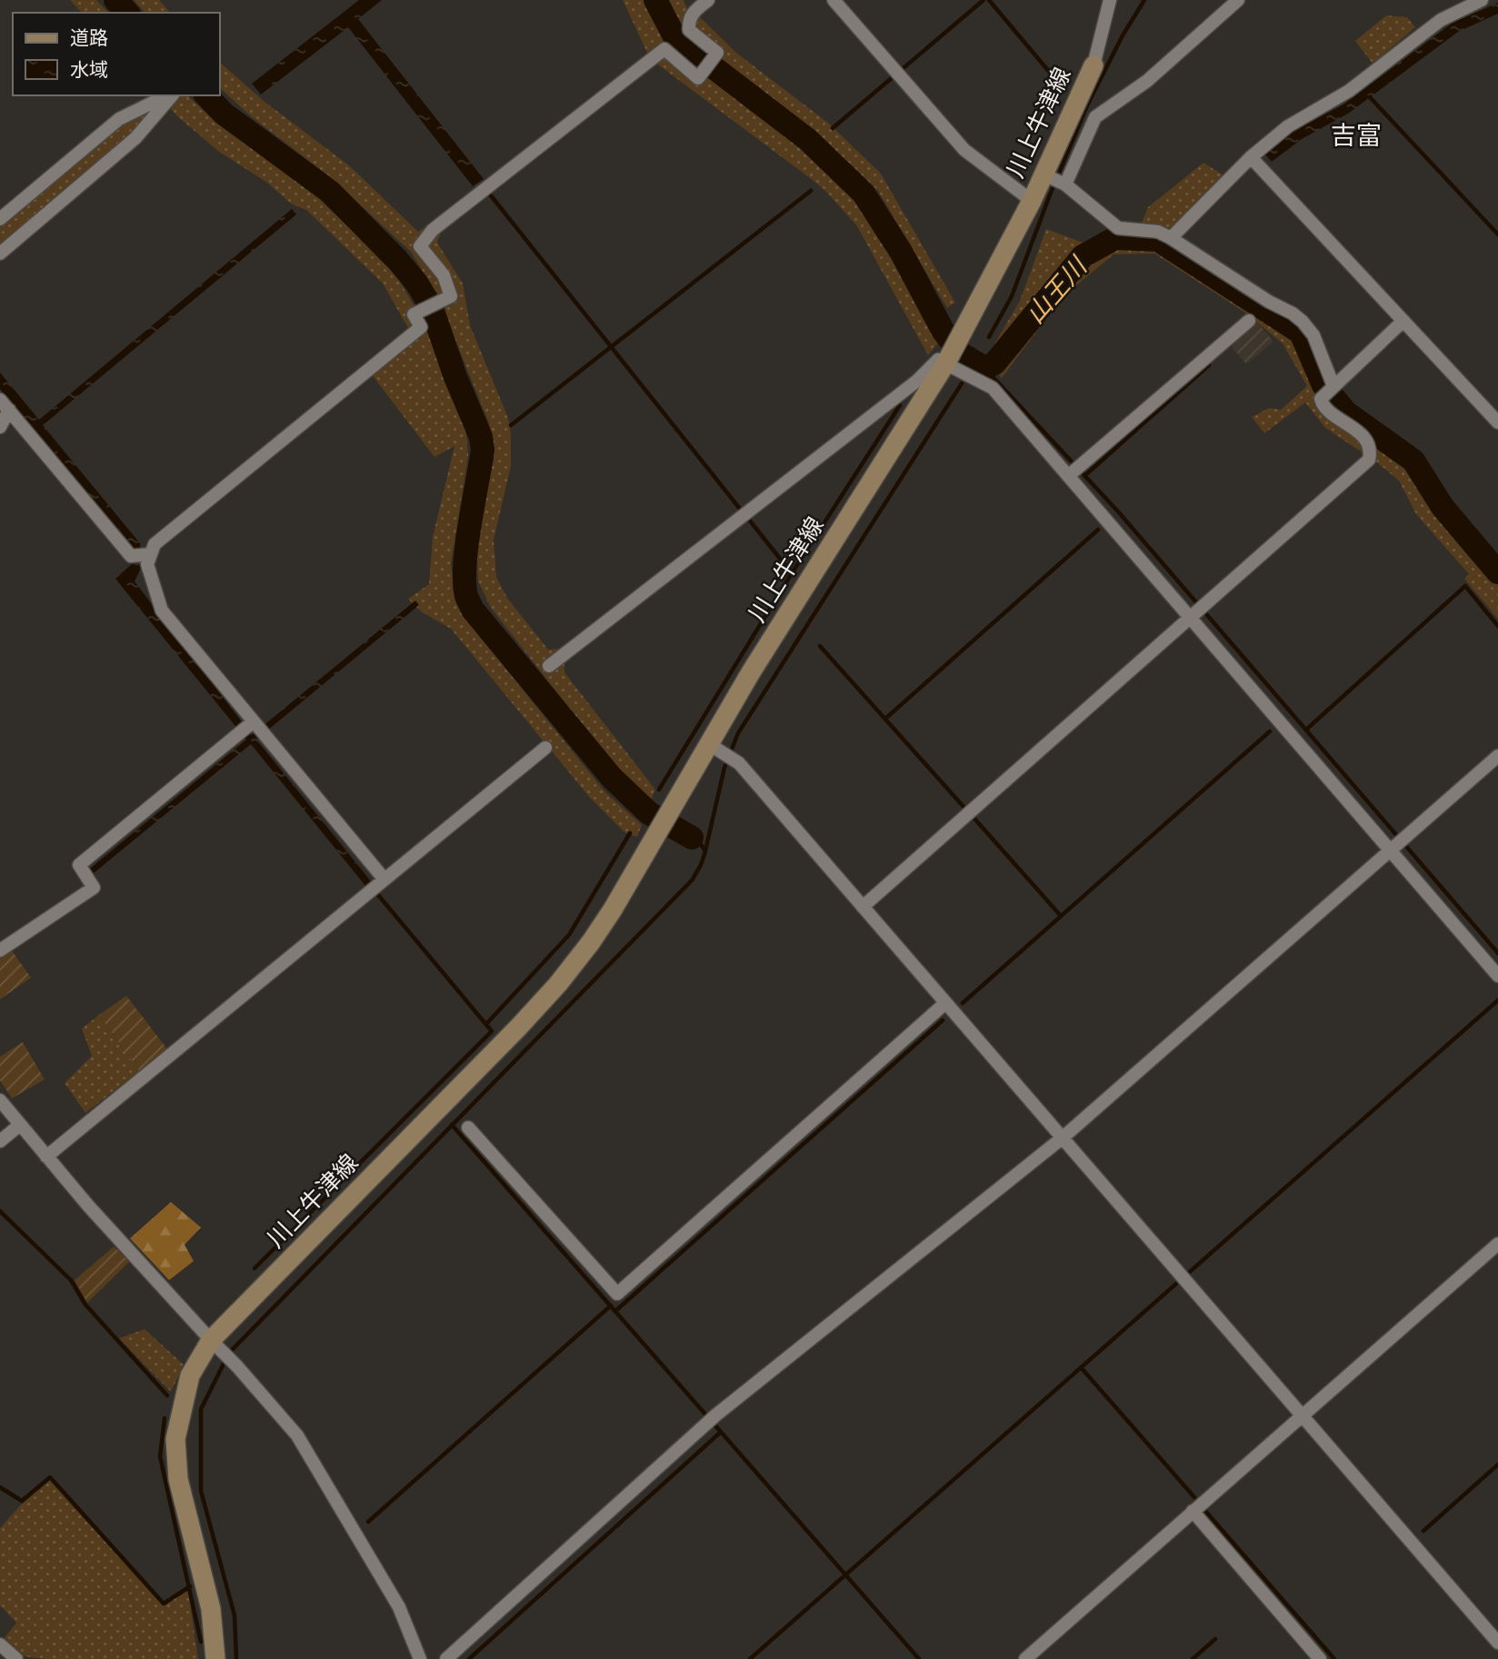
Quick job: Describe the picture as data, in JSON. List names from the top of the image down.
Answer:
{
  "streets": {
    "main road": ["川上牛津線"]
  },
  "districts": ["吉富"],
  "water": ["山王川"],
  "legend": ["道路", "水域"]
}
